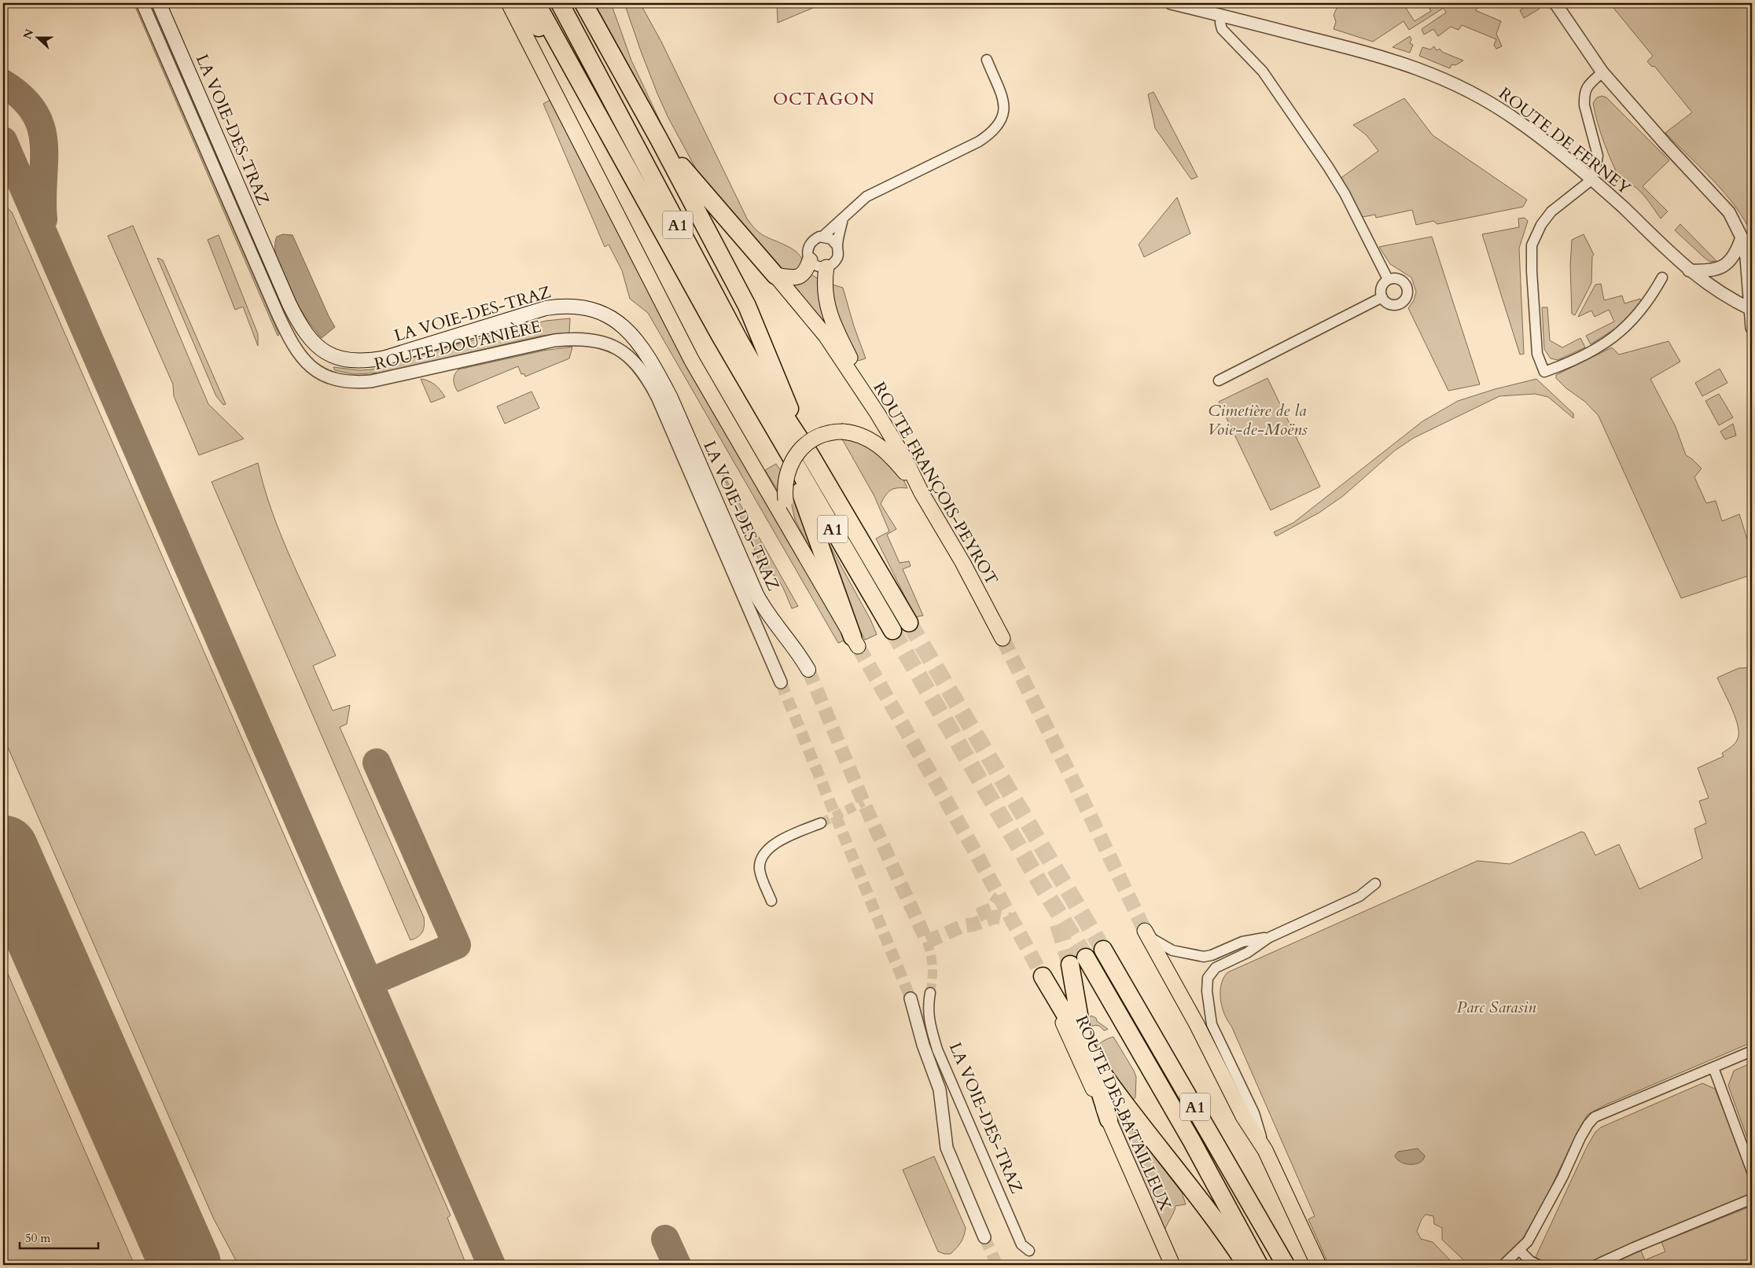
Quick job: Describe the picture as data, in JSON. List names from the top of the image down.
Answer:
{
  "streets": {
    "highway": ["A1"],
    "main road": ["LA VOIE-DES-TRAZ", "ROUTE FRANÇOIS-PEYROT", "ROUTE DES BATAILLEUX"],
    "street": ["ROUTE DE FERNEY", "ROUTE DOUANIÈRE"]
  },
  "districts": ["OCTAGON"],
  "parks": ["Cimetière de la Voie-de-Moëns", "Parc Sarasin"],
  "scale_bar": "50 m",
  "north": "left"
}
